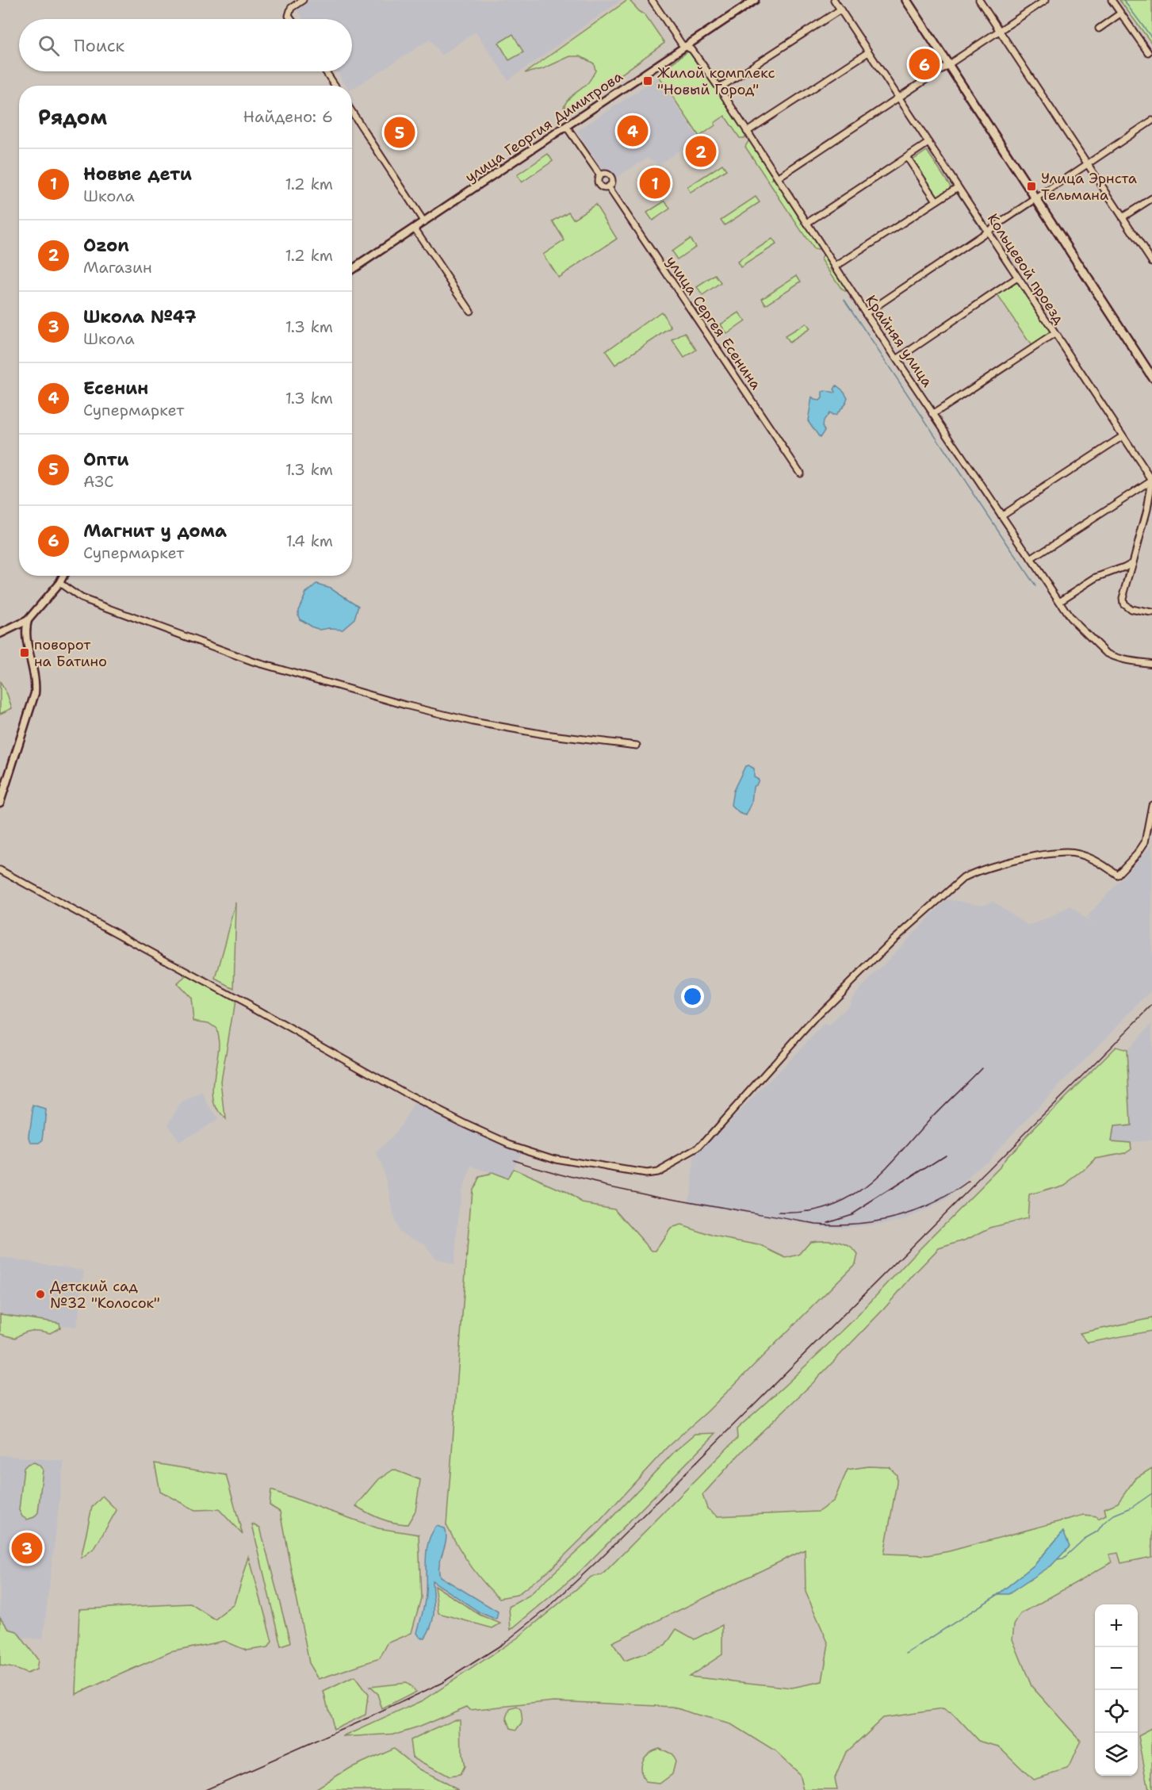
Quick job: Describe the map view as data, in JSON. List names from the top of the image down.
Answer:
{
  "streets": {
    "street": [
      "улица Георгия Димитрова",
      "Кольцевой проезд",
      "улица Сергея Есенина",
      "Крайняя улица"
    ]
  },
  "crossings": [
    ["улица Георгия Димитрова", "улица Сергея Есенина"],
    ["улица Георгия Димитрова", "Крайняя улица"]
  ],
  "places": {
    "transit": ["Жилой комплекс \"Новый Город\"", "Улица Эрнста Тельмана", "поворот на Батино"],
    "other": ["Детский сад №32 \"Колосок\""]
  },
  "page": {
    "search": "Поиск",
    "pins": [
      "6",
      "4",
      "5",
      "2",
      "1",
      "3"
    ],
    "heading": ["Рядом", "Найдено: 6"],
    "list": [
      {
        "mark": "1",
        "name": "Новые дети",
        "note": "Школа",
        "value": "1.2 km"
      },
      {
        "mark": "2",
        "name": "Ozon",
        "note": "Магазин",
        "value": "1.2 km"
      },
      {
        "mark": "3",
        "name": "Школа №47",
        "note": "Школа",
        "value": "1.3 km"
      },
      {
        "mark": "4",
        "name": "Есенин",
        "note": "Супермаркет",
        "value": "1.3 km"
      },
      {
        "mark": "5",
        "name": "Опти",
        "note": "АЗС",
        "value": "1.3 km"
      },
      {
        "mark": "6",
        "name": "Магнит у дома",
        "note": "Супермаркет",
        "value": "1.4 km"
      }
    ],
    "map_buttons": ["+", "−"]
  }
}
